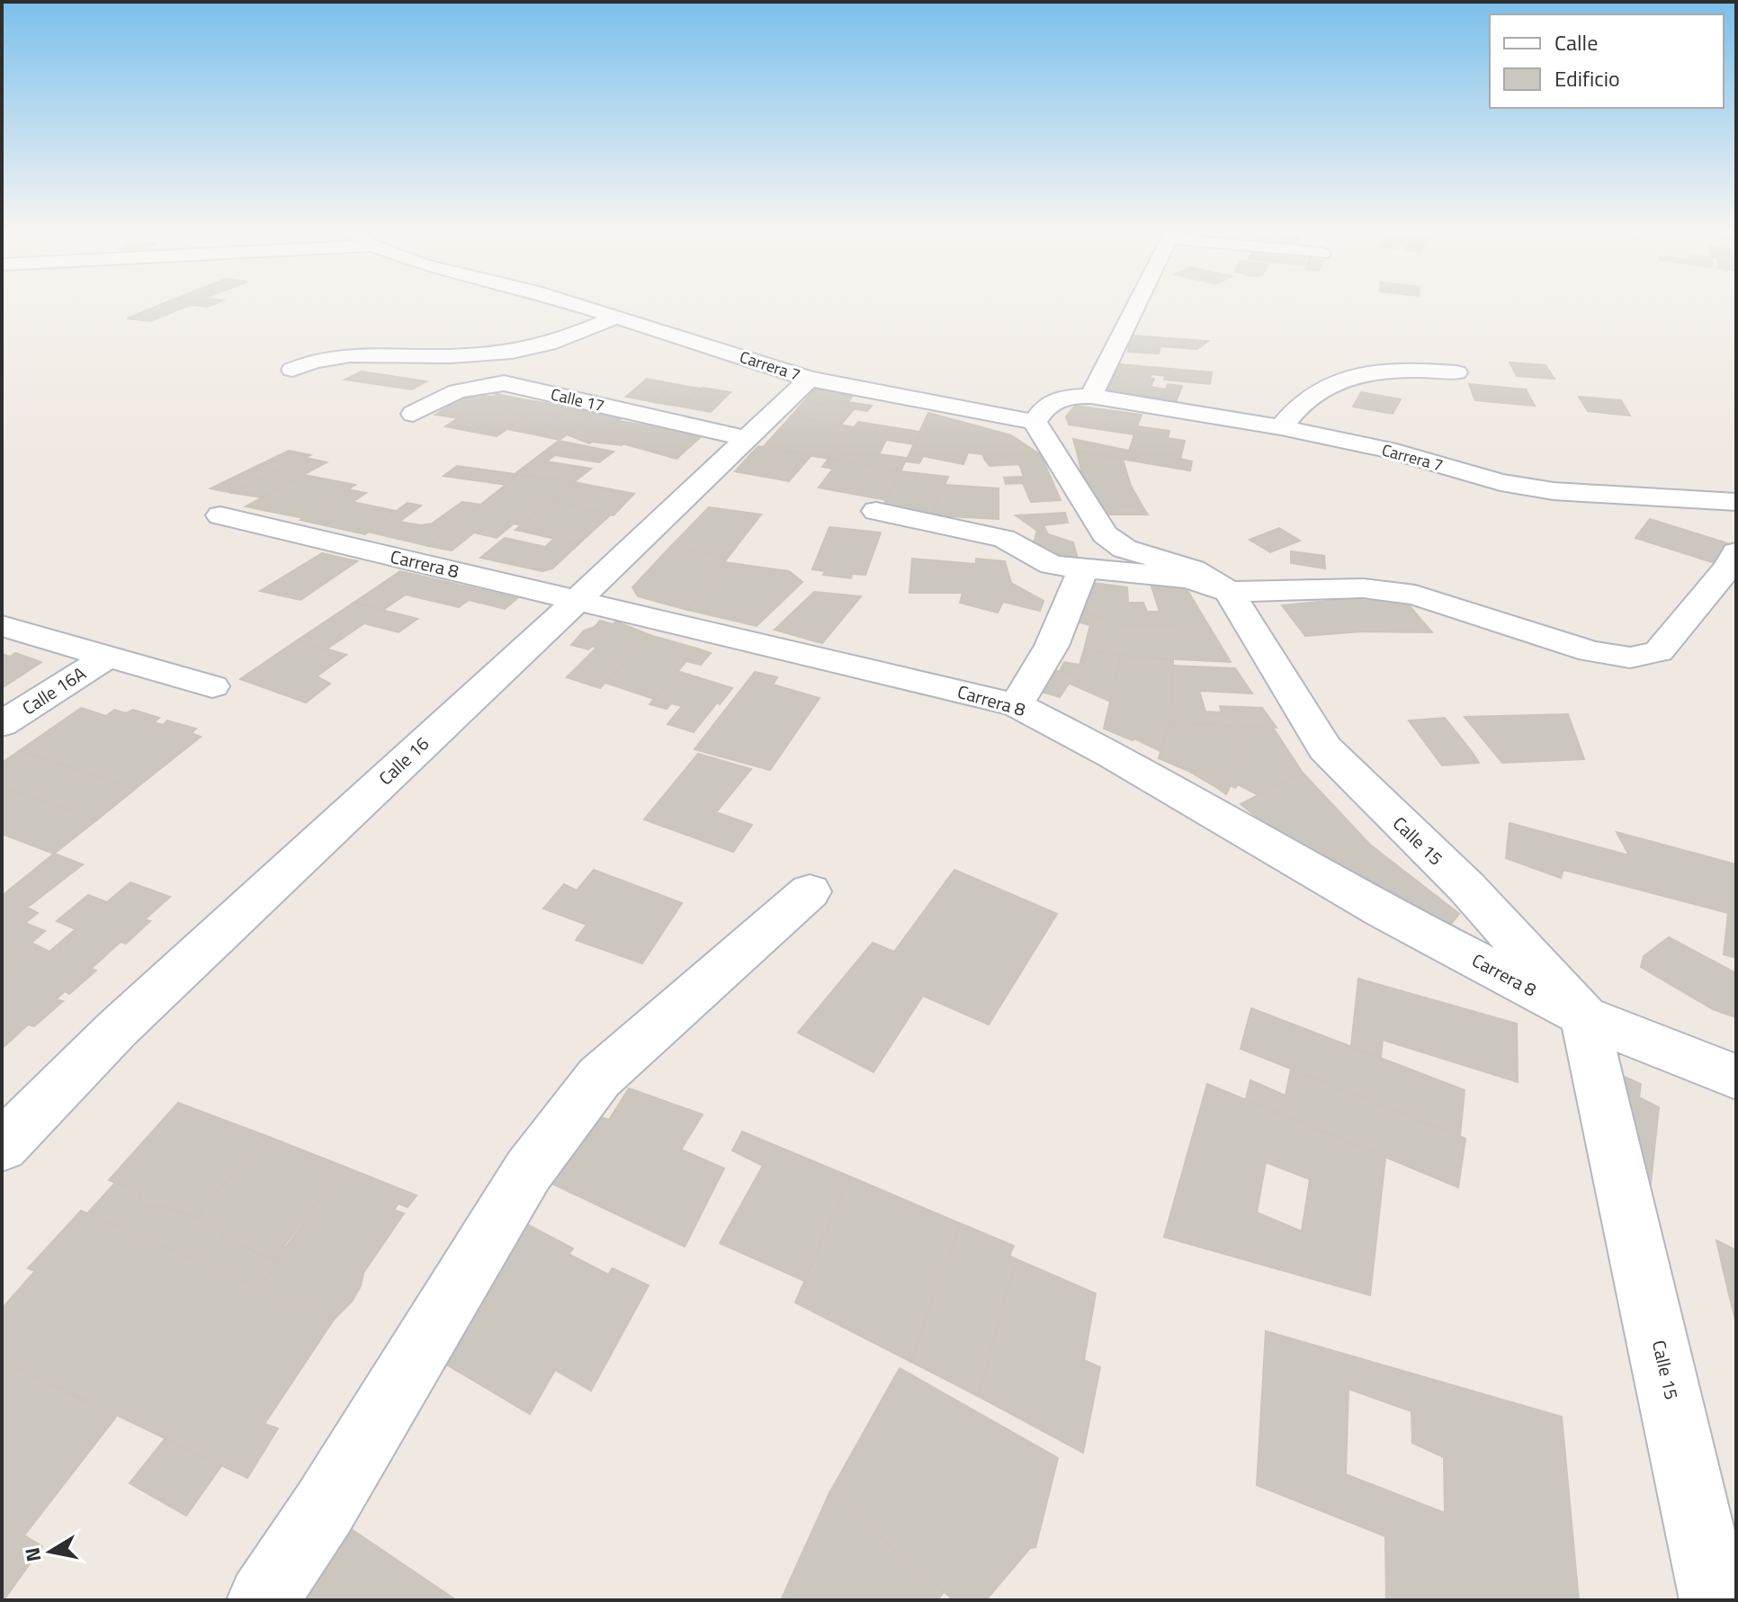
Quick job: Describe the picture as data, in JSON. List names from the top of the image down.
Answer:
{
  "streets": {
    "street": [
      "Carrera 7",
      "Calle 17",
      "Carrera 8",
      "Calle 16A",
      "Calle 16",
      "Calle 15"
    ]
  },
  "crossings": [
    ["Carrera 7", "Calle 16"],
    ["Carrera 7", "Calle 15"],
    ["Calle 17", "Calle 16"],
    ["Carrera 8", "Calle 16"],
    ["Carrera 8", "Calle 15"]
  ],
  "legend": ["Calle", "Edificio"],
  "north": "left"
}
